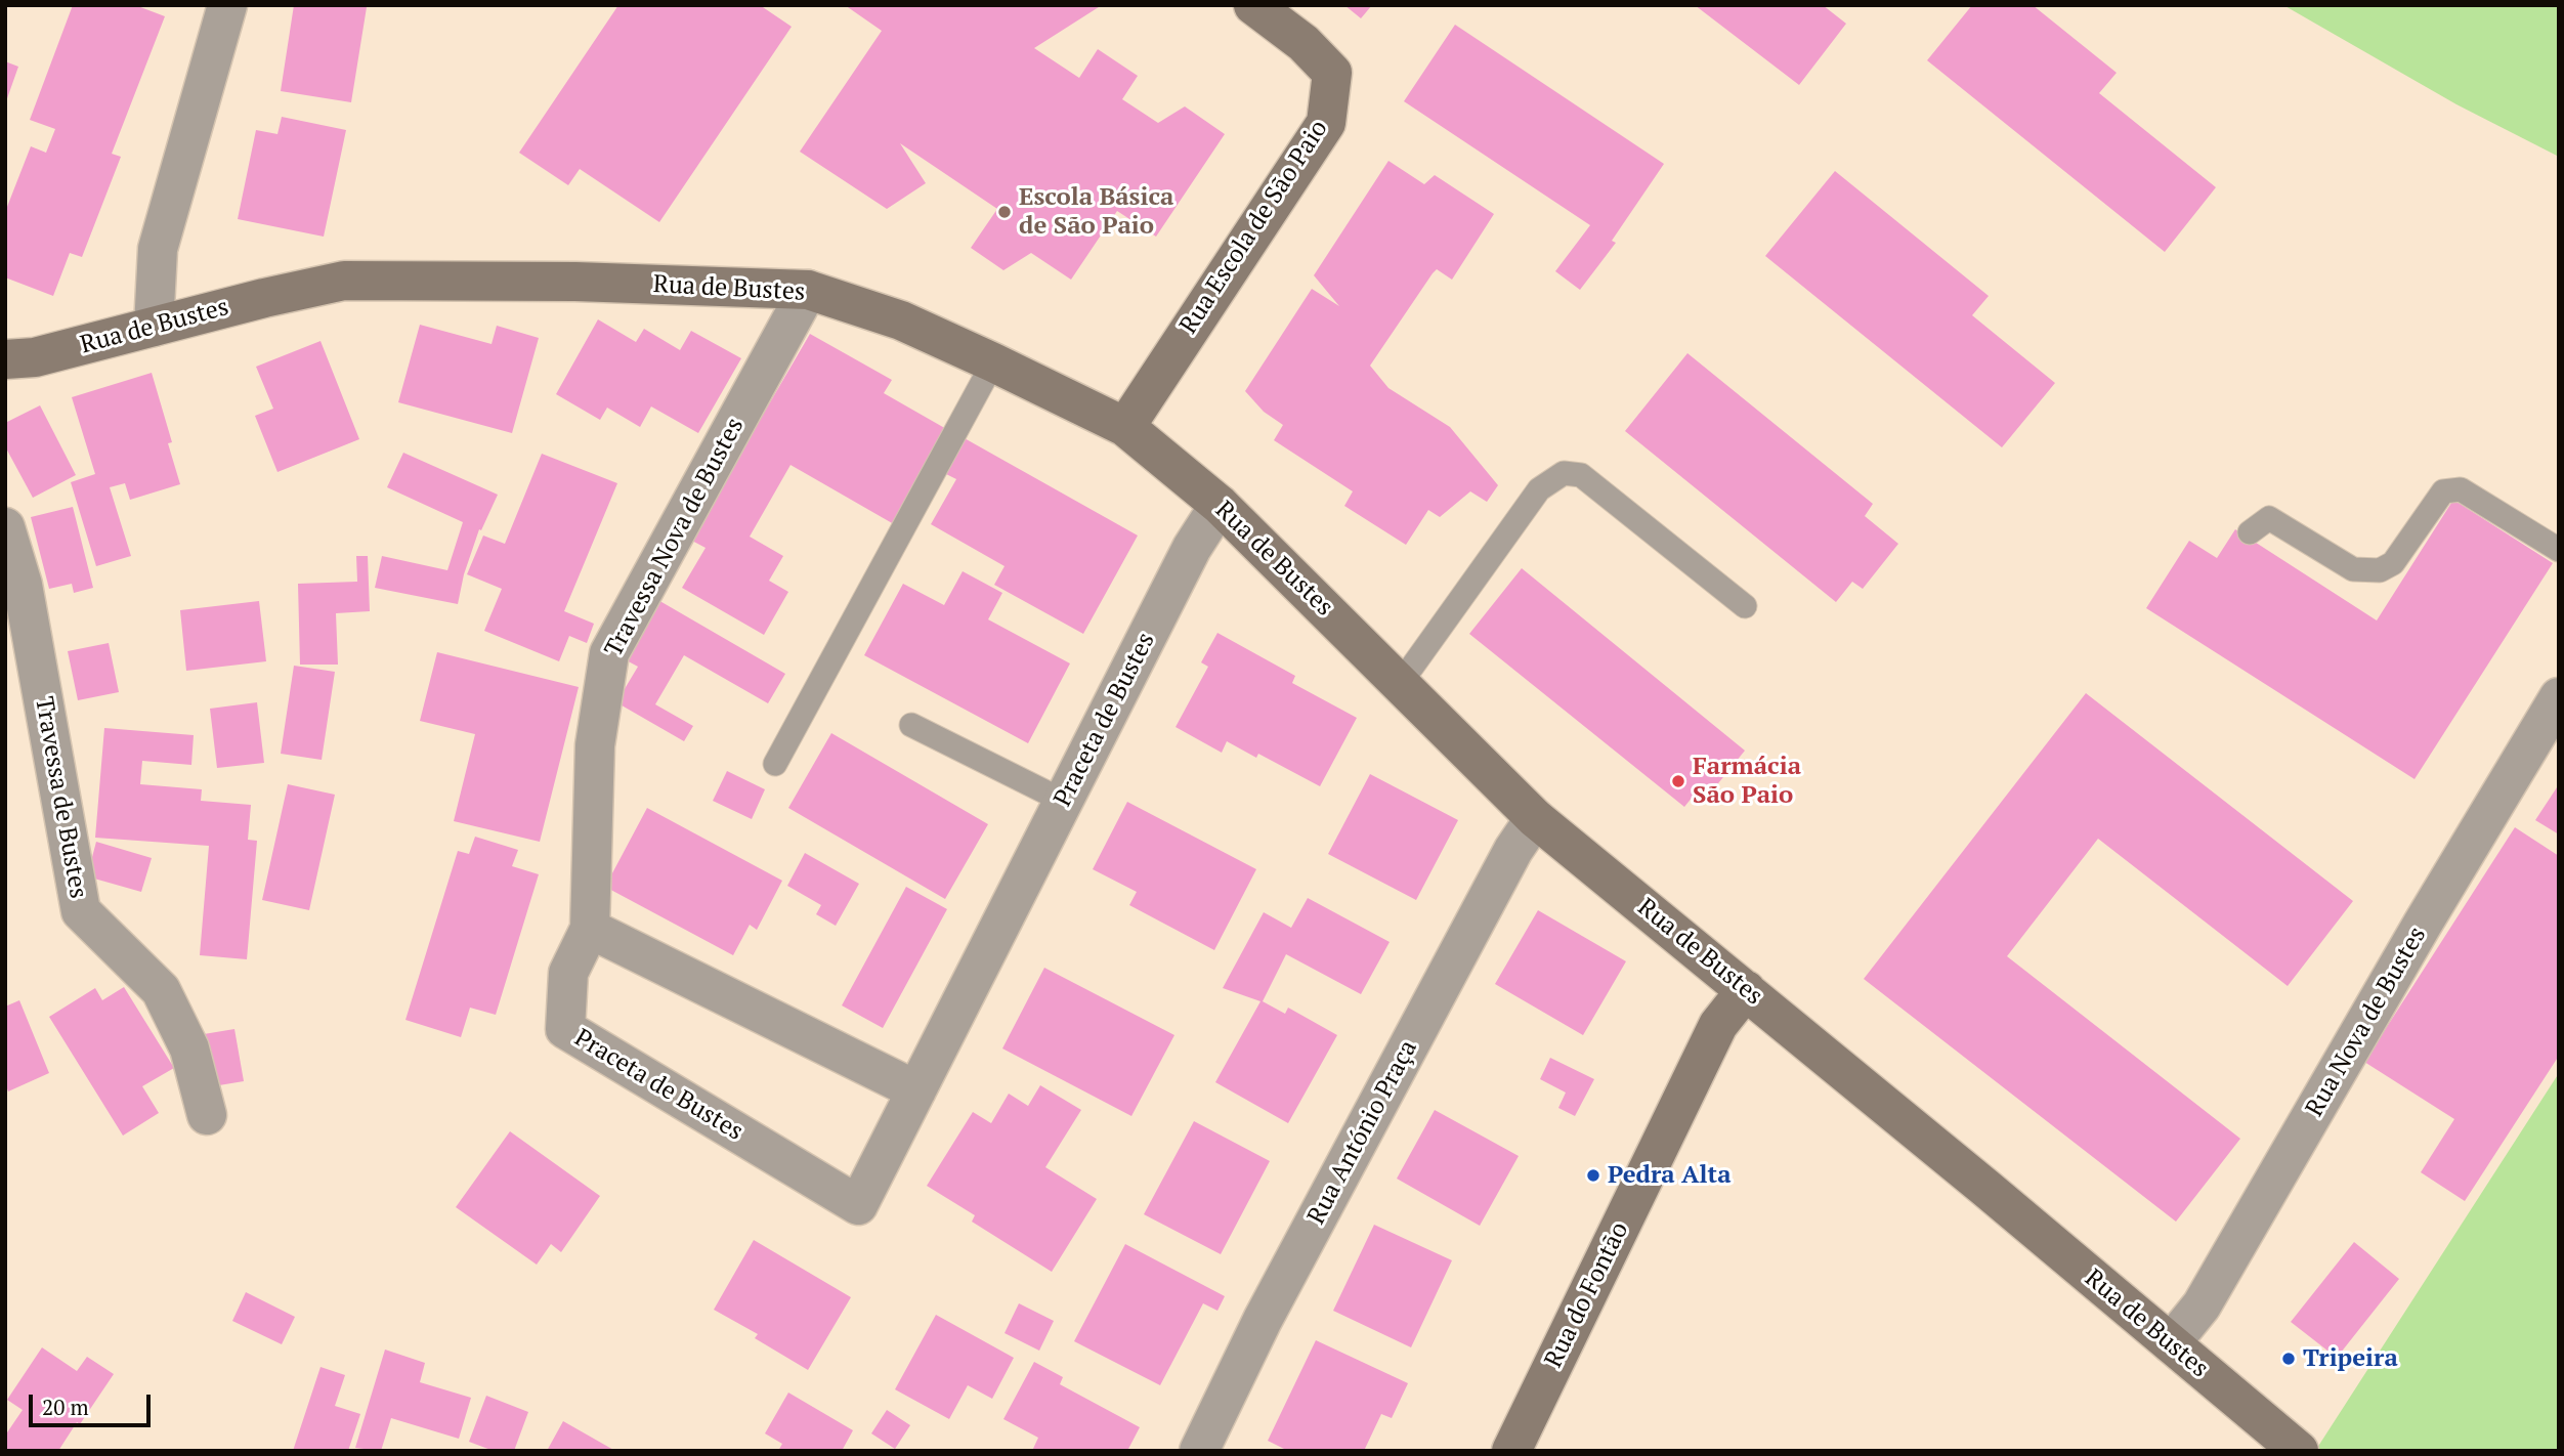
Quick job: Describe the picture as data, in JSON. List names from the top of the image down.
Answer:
{
  "streets": {
    "main road": ["Rua Escola de São Paio", "Rua de Bustes", "Rua do Fontão"],
    "street": [
      "Travessa Nova de Bustes",
      "Praceta de Bustes",
      "Travessa de Bustes",
      "Rua Nova de Bustes",
      "Rua António Praça"
    ]
  },
  "crossings": [
    ["Rua Escola de São Paio", "Rua de Bustes"],
    ["Rua de Bustes", "Travessa Nova de Bustes"],
    ["Rua de Bustes", "Praceta de Bustes"],
    ["Rua de Bustes", "Rua Nova de Bustes"],
    ["Rua de Bustes", "Rua António Praça"],
    ["Rua de Bustes", "Rua do Fontão"],
    ["Travessa Nova de Bustes", "Praceta de Bustes"]
  ],
  "places": [
    "Escola Básica de São Paio",
    "Farmácia São Paio",
    "Pedra Alta",
    "Tripeira"
  ],
  "scale_bar": "20 m"
}
